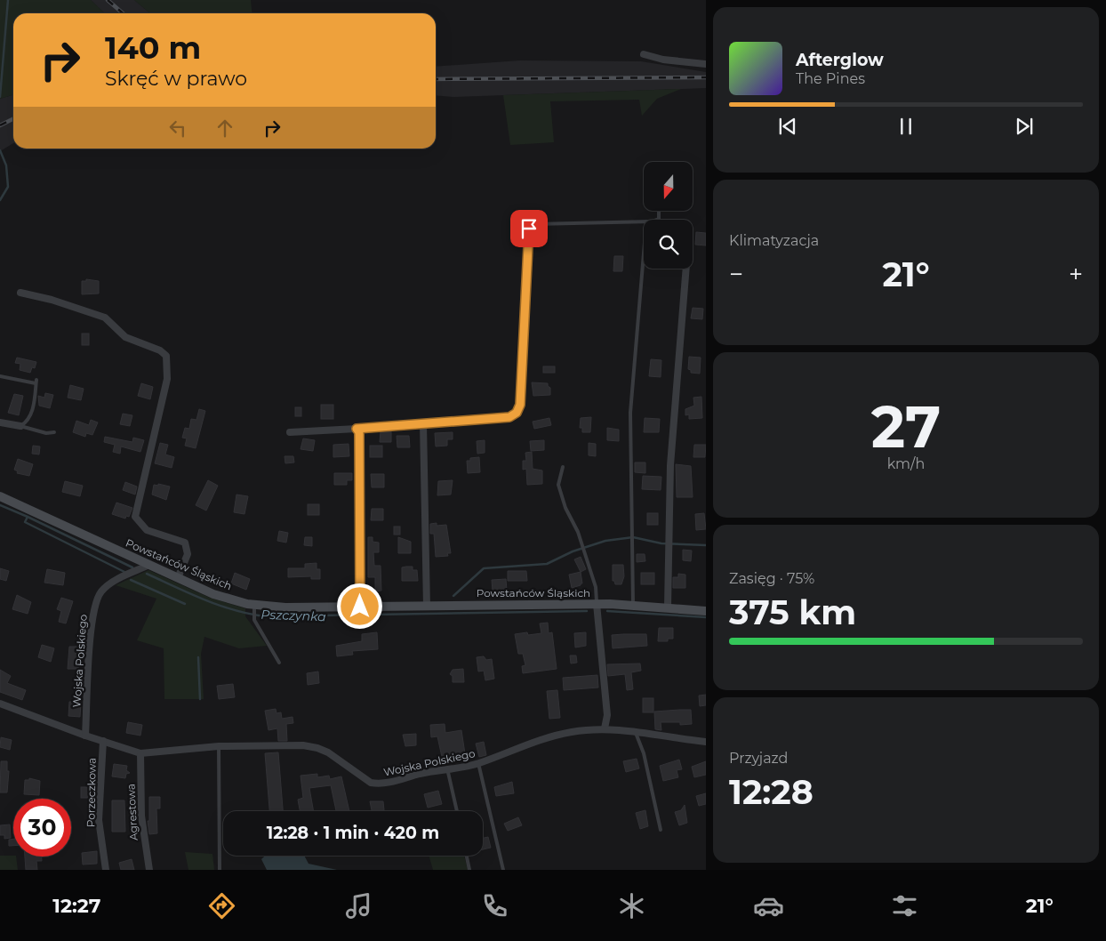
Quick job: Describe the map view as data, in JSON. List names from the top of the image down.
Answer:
{
  "streets": {
    "street": [
      "Powstańców Śląskich",
      "Wojska Polskiego",
      "Porzeczkowa",
      "Agrestowa"
    ]
  },
  "crossings": [
    ["Powstańców Śląskich", "Wojska Polskiego"],
    ["Wojska Polskiego", "Porzeczkowa"],
    ["Wojska Polskiego", "Agrestowa"]
  ],
  "water": ["Pszczynka"],
  "north": "bottom",
  "page": {
    "turn": ["140 m", "Skręć w prawo"],
    "song": ["Afterglow", "The Pines"],
    "tile": [
      "Klimatyzacja",
      ["27", "km/h"],
      ["Zasięg · 75%", "375 km"],
      ["Przyjazd", "12:28"]
    ],
    "heat": ["−", "21°", "+"],
    "limit": "30",
    "trip": "12:28 · 1 min · 420 m",
    "tabs": ["12:27", "21°"]
  }
}
